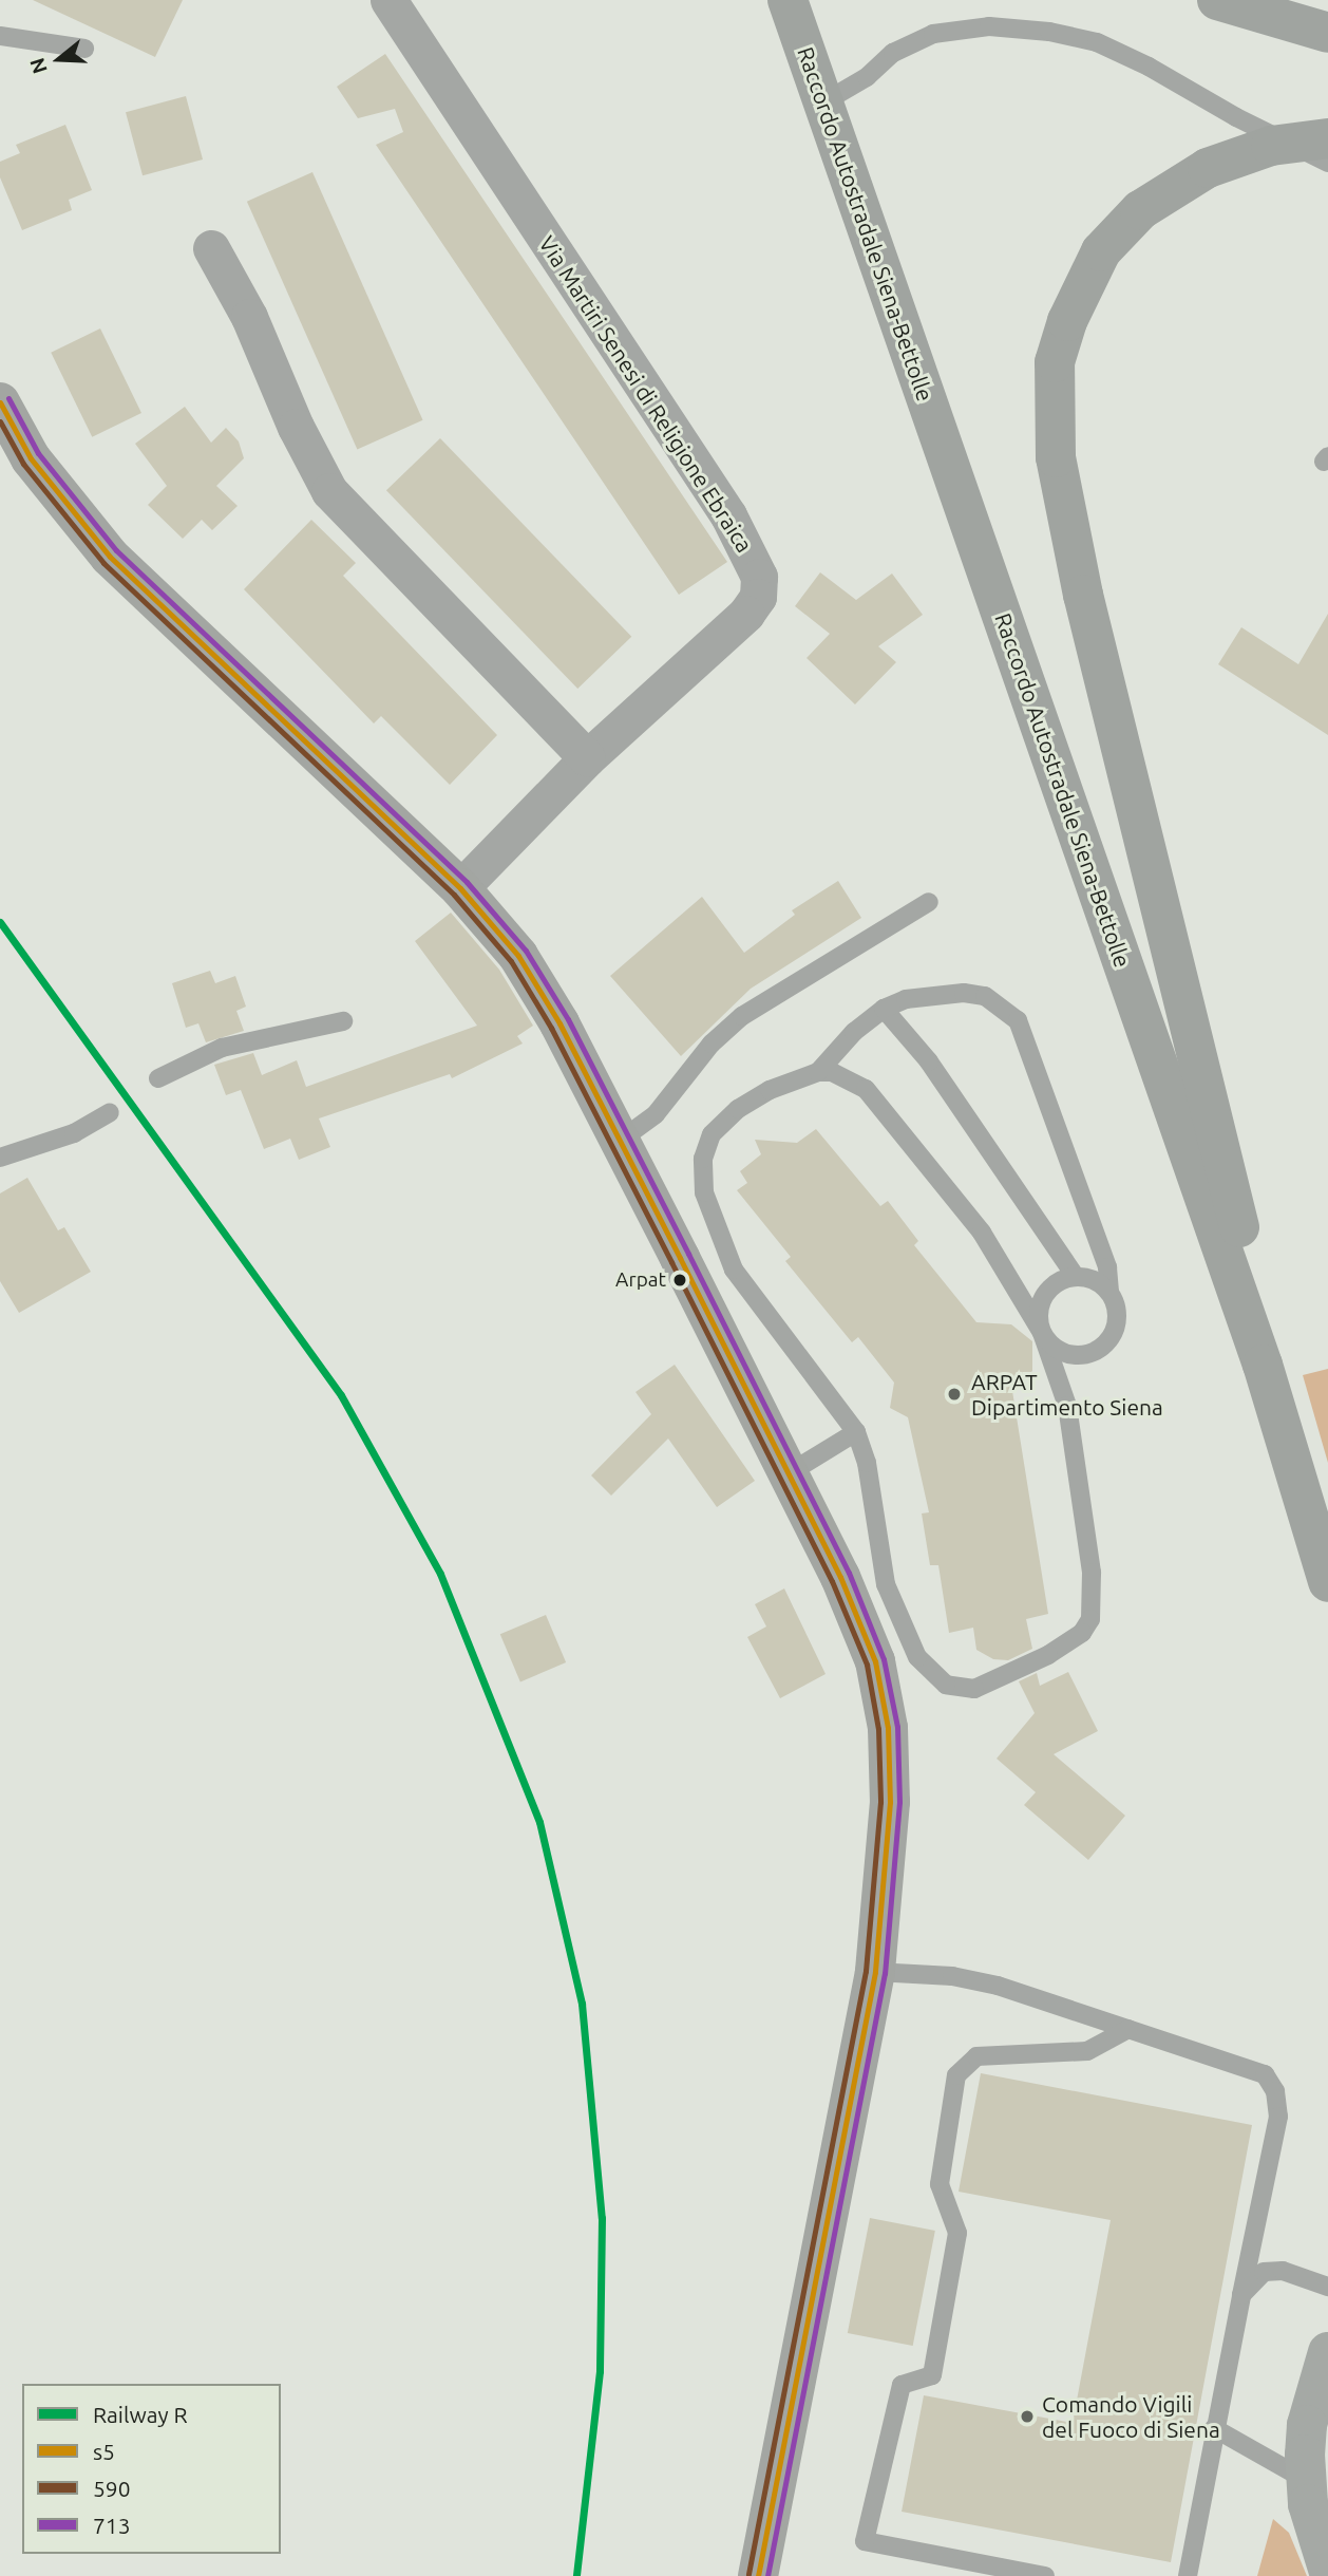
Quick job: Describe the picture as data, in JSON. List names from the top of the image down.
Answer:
{
  "streets": {
    "highway": ["Raccordo Autostradale Siena-Bettolle"],
    "street": ["Via Martiri Senesi di Religione Ebraica"]
  },
  "places": ["Arpat", "ARPAT Dipartimento Siena", "Comando Vigili del Fuoco di Siena"],
  "lines": [
    "transit line 713",
    "transit line s5",
    "transit line 590",
    "rail line R"
  ],
  "legend": [
    "Railway R",
    "s5",
    "590",
    "713"
  ],
  "north": "left"
}
